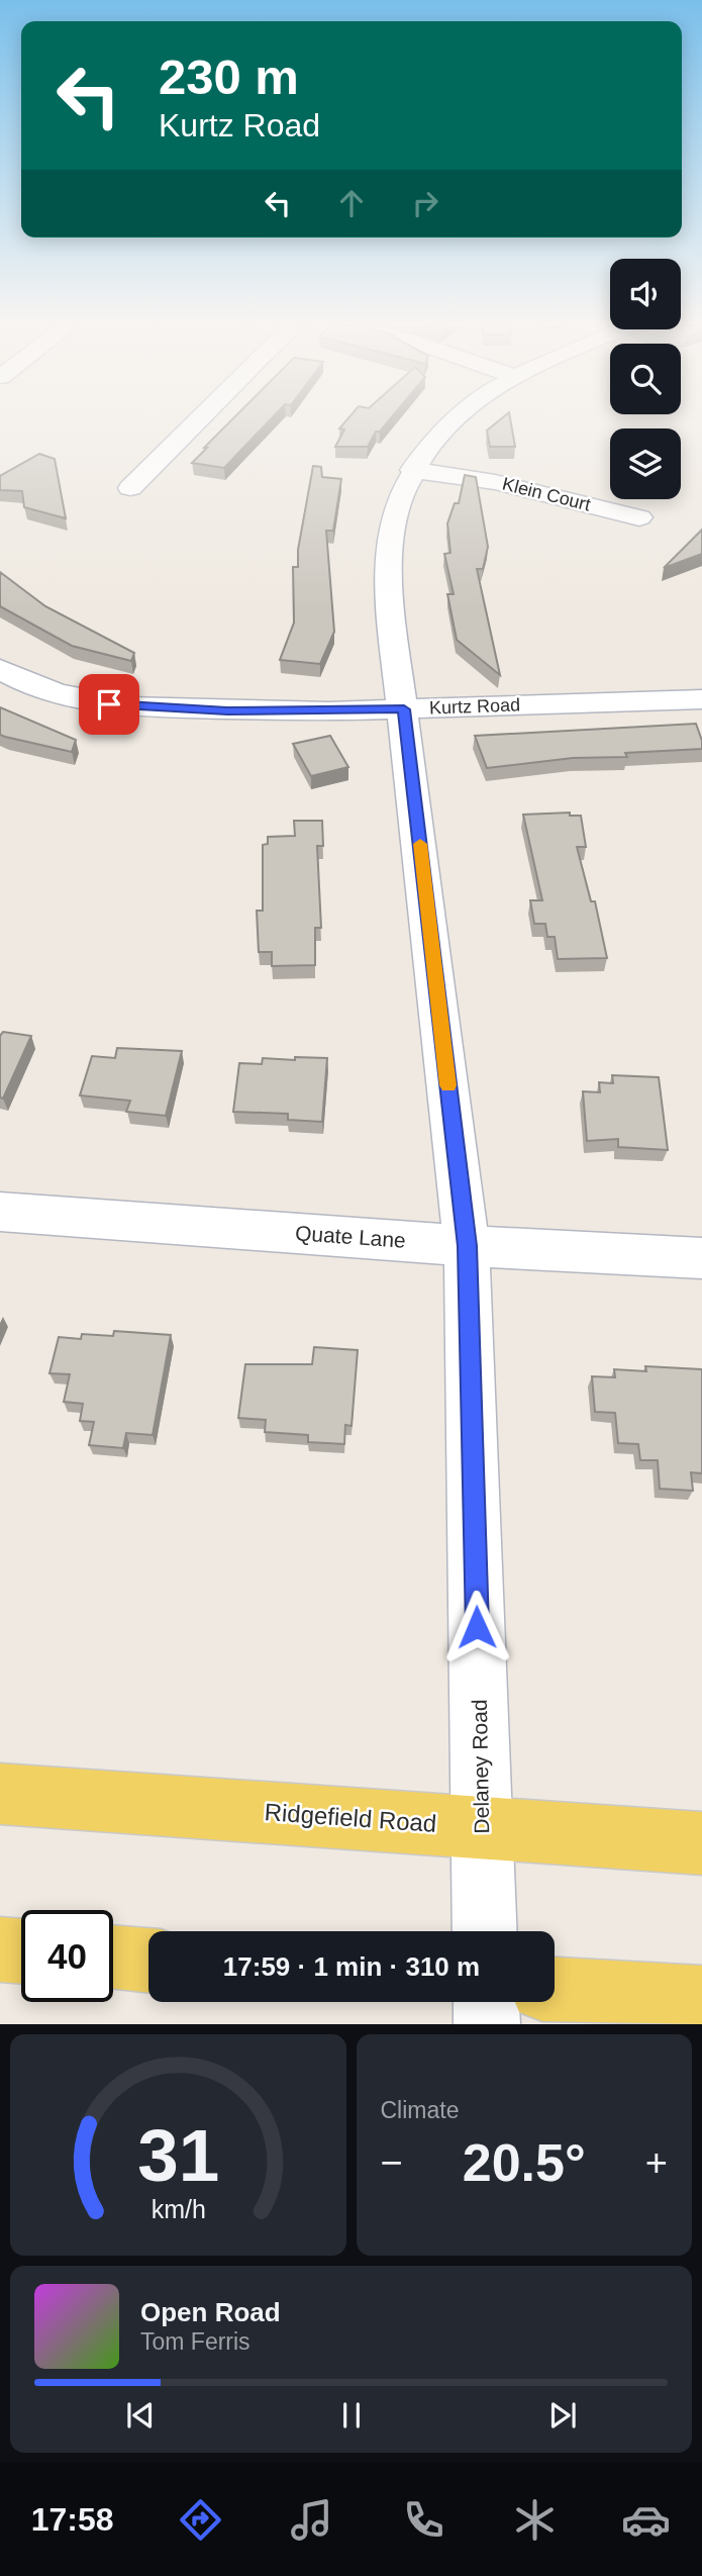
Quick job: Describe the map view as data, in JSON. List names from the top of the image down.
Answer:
{
  "streets": {
    "main road": ["Ridgefield Road"],
    "street": [
      "Klein Court",
      "Kurtz Road",
      "Quate Lane",
      "Delaney Road"
    ]
  },
  "crossings": [
    ["Klein Court", "Delaney Road"],
    ["Kurtz Road", "Delaney Road"],
    ["Quate Lane", "Delaney Road"],
    ["Delaney Road", "Ridgefield Road"]
  ],
  "page": {
    "turn": ["230 m", "Kurtz Road"],
    "limit": "40",
    "trip": "17:59 · 1 min · 310 m",
    "tile": "Climate",
    "heat": ["−", "20.5°", "+"],
    "song": ["Open Road", "Tom Ferris"],
    "tabs": "17:58",
    "gauge": ["31", "km/h"]
  }
}
